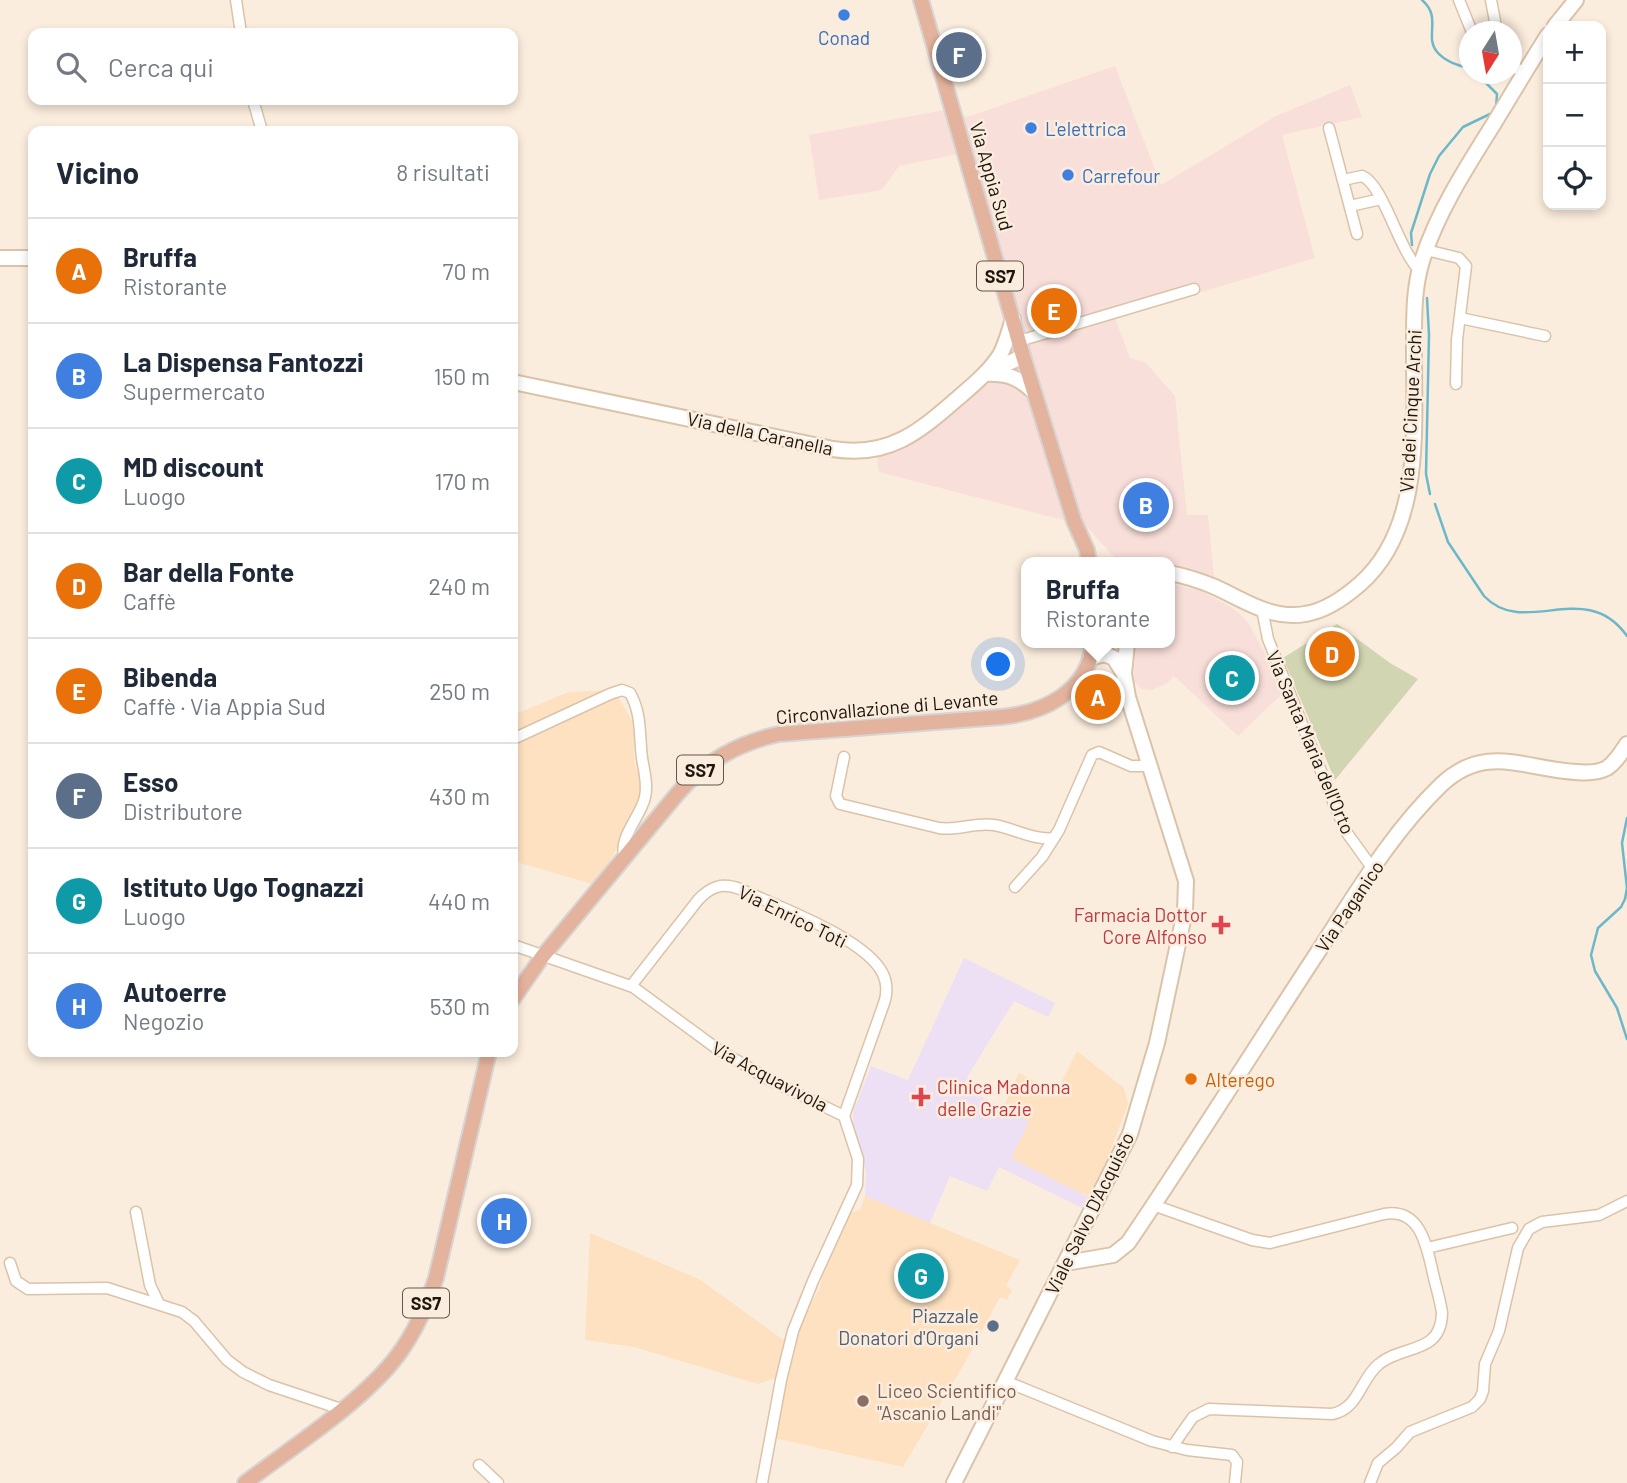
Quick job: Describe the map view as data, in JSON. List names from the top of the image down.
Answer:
{
  "streets": {
    "main road": [
      "Via Appia Sud",
      "SS7",
      "Via dei Cinque Archi",
      "Via della Caranella",
      "Circonvallazione di Levante",
      "Via Paganico",
      "Viale Salvo D'Acquisto"
    ],
    "street": ["Via Santa Maria dell'Orto", "Via Enrico Toti", "Via Acquavivola"]
  },
  "crossings": [
    ["Via Appia Sud", "Via della Caranella"],
    ["Via dei Cinque Archi", "Via Santa Maria dell'Orto"],
    ["Circonvallazione di Levante", "Via Acquavivola"],
    ["Via Santa Maria dell'Orto", "Via Paganico"],
    ["Via Paganico", "Viale Salvo D'Acquisto"],
    ["Via Enrico Toti", "Via Acquavivola"]
  ],
  "places": {
    "other": [
      "Conad",
      "L'elettrica",
      "Carrefour",
      "Alterego",
      "Piazzale Donatori d'Organi",
      "Liceo Scientifico \"Ascanio Landi\""
    ],
    "health": ["Farmacia Dottor Core Alfonso", "Clinica Madonna delle Grazie"]
  },
  "north": "bottom",
  "page": {
    "map_buttons": ["+", "−"],
    "pins": [
      "F",
      "E",
      "B",
      "D",
      "C",
      "A",
      "H",
      "G"
    ],
    "search": "Cerca qui",
    "heading": ["Vicino", "8 risultati"],
    "list": [
      {
        "mark": "A",
        "name": "Bruffa",
        "note": "Ristorante",
        "value": "70 m"
      },
      {
        "mark": "B",
        "name": "La Dispensa Fantozzi",
        "note": "Supermercato",
        "value": "150 m"
      },
      {
        "mark": "C",
        "name": "MD discount",
        "note": "Luogo",
        "value": "170 m"
      },
      {
        "mark": "D",
        "name": "Bar della Fonte",
        "note": "Caffè",
        "value": "240 m"
      },
      {
        "mark": "E",
        "name": "Bibenda",
        "note": "Caffè · Via Appia Sud",
        "value": "250 m"
      },
      {
        "mark": "F",
        "name": "Esso",
        "note": "Distributore",
        "value": "430 m"
      },
      {
        "mark": "G",
        "name": "Istituto Ugo Tognazzi",
        "note": "Luogo",
        "value": "440 m"
      },
      {
        "mark": "H",
        "name": "Autoerre",
        "note": "Negozio",
        "value": "530 m"
      }
    ],
    "popup": ["Bruffa", "Ristorante"]
  }
}
